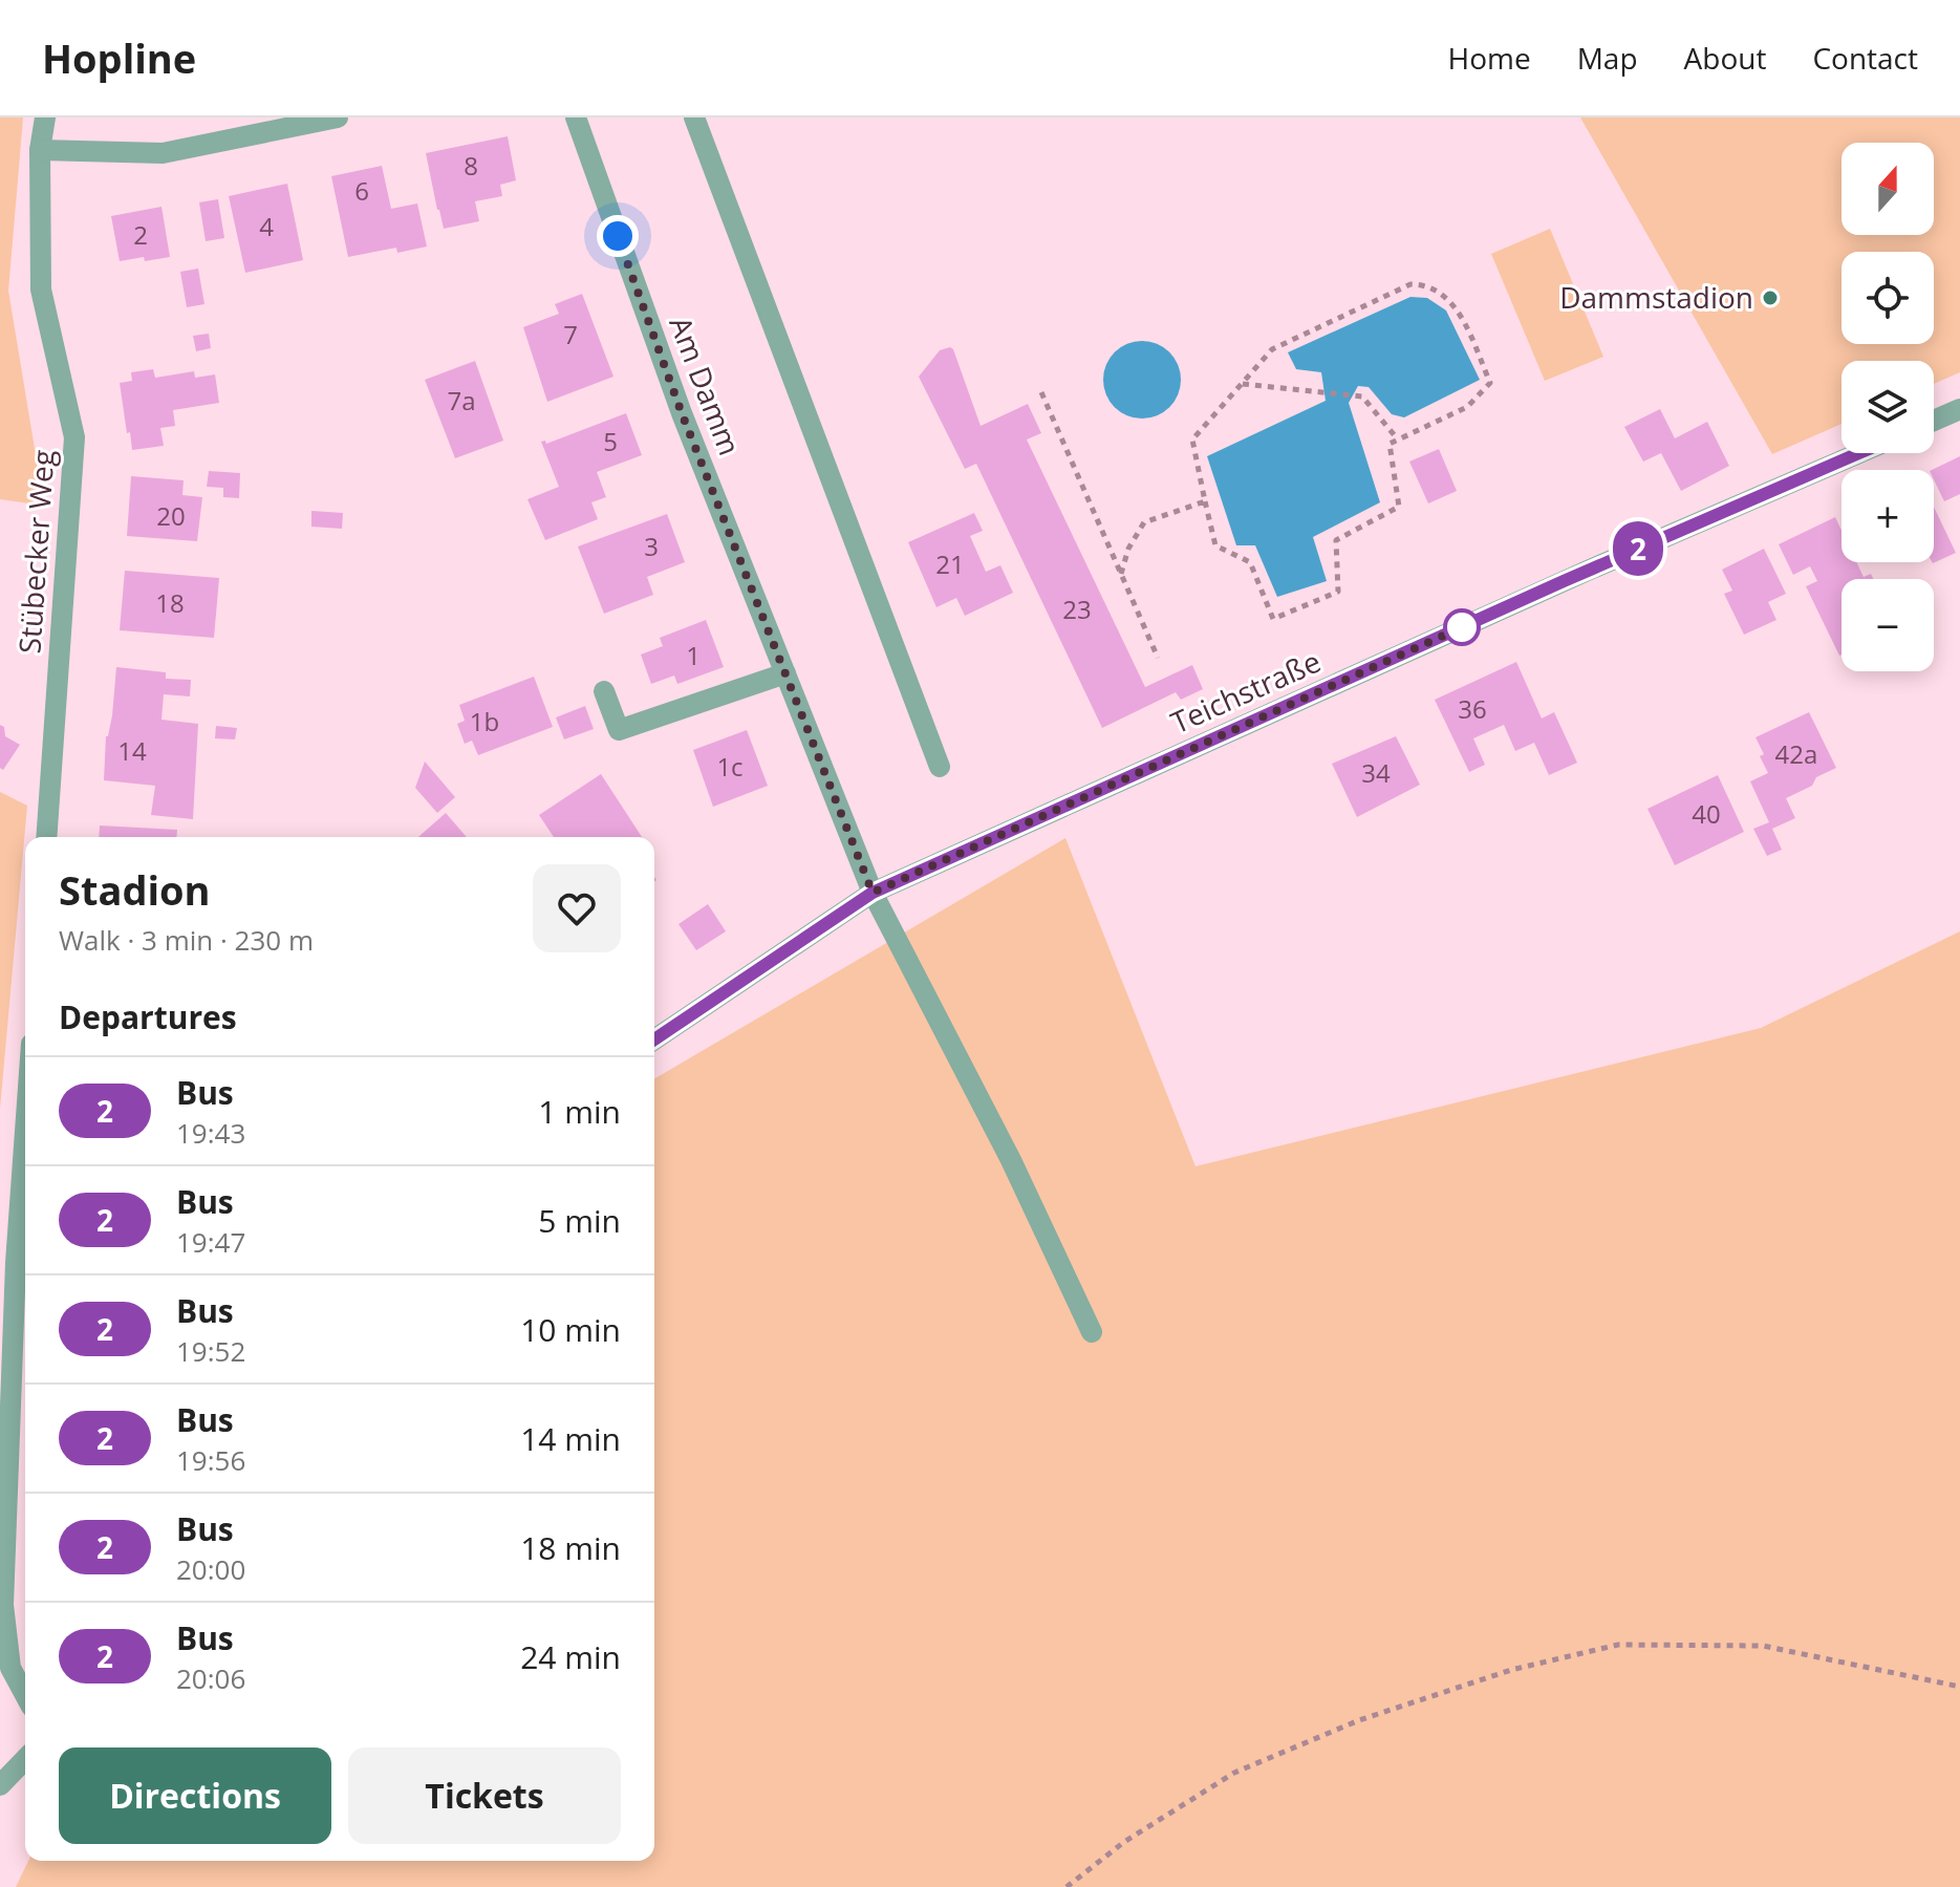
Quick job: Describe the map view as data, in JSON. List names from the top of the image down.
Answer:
{
  "streets": {
    "street": ["Am Damm", "Stübecker Weg", "Teichstraße"]
  },
  "crossings": [
    ["Am Damm", "Teichstraße"]
  ],
  "places": ["Dammstadion"],
  "lines": ["bus line 2"],
  "house_numbers": [
    "8",
    "6",
    "4",
    "2",
    "7",
    "7a",
    "5",
    "20",
    "3",
    "21",
    "18",
    "23",
    "1",
    "36",
    "1b",
    "14",
    "42a",
    "1c",
    "34",
    "40"
  ],
  "north": "top",
  "page": {
    "header": "Hopline",
    "nav": [
      "Home",
      "Map",
      "About",
      "Contact"
    ],
    "on_map": "2",
    "map_buttons": ["+", "−"],
    "heading": [
      ["Stadion", "Walk · 3 min · 230 m"],
      "Departures"
    ],
    "list": [
      {
        "mark": "2",
        "name": "Bus",
        "note": "19:43",
        "value": "1 min"
      },
      {
        "mark": "2",
        "name": "Bus",
        "note": "19:47",
        "value": "5 min"
      },
      {
        "mark": "2",
        "name": "Bus",
        "note": "19:52",
        "value": "10 min"
      },
      {
        "mark": "2",
        "name": "Bus",
        "note": "19:56",
        "value": "14 min"
      },
      {
        "mark": "2",
        "name": "Bus",
        "note": "20:00",
        "value": "18 min"
      },
      {
        "mark": "2",
        "name": "Bus",
        "note": "20:06",
        "value": "24 min"
      }
    ],
    "buttons": ["Directions", "Tickets"]
  }
}
